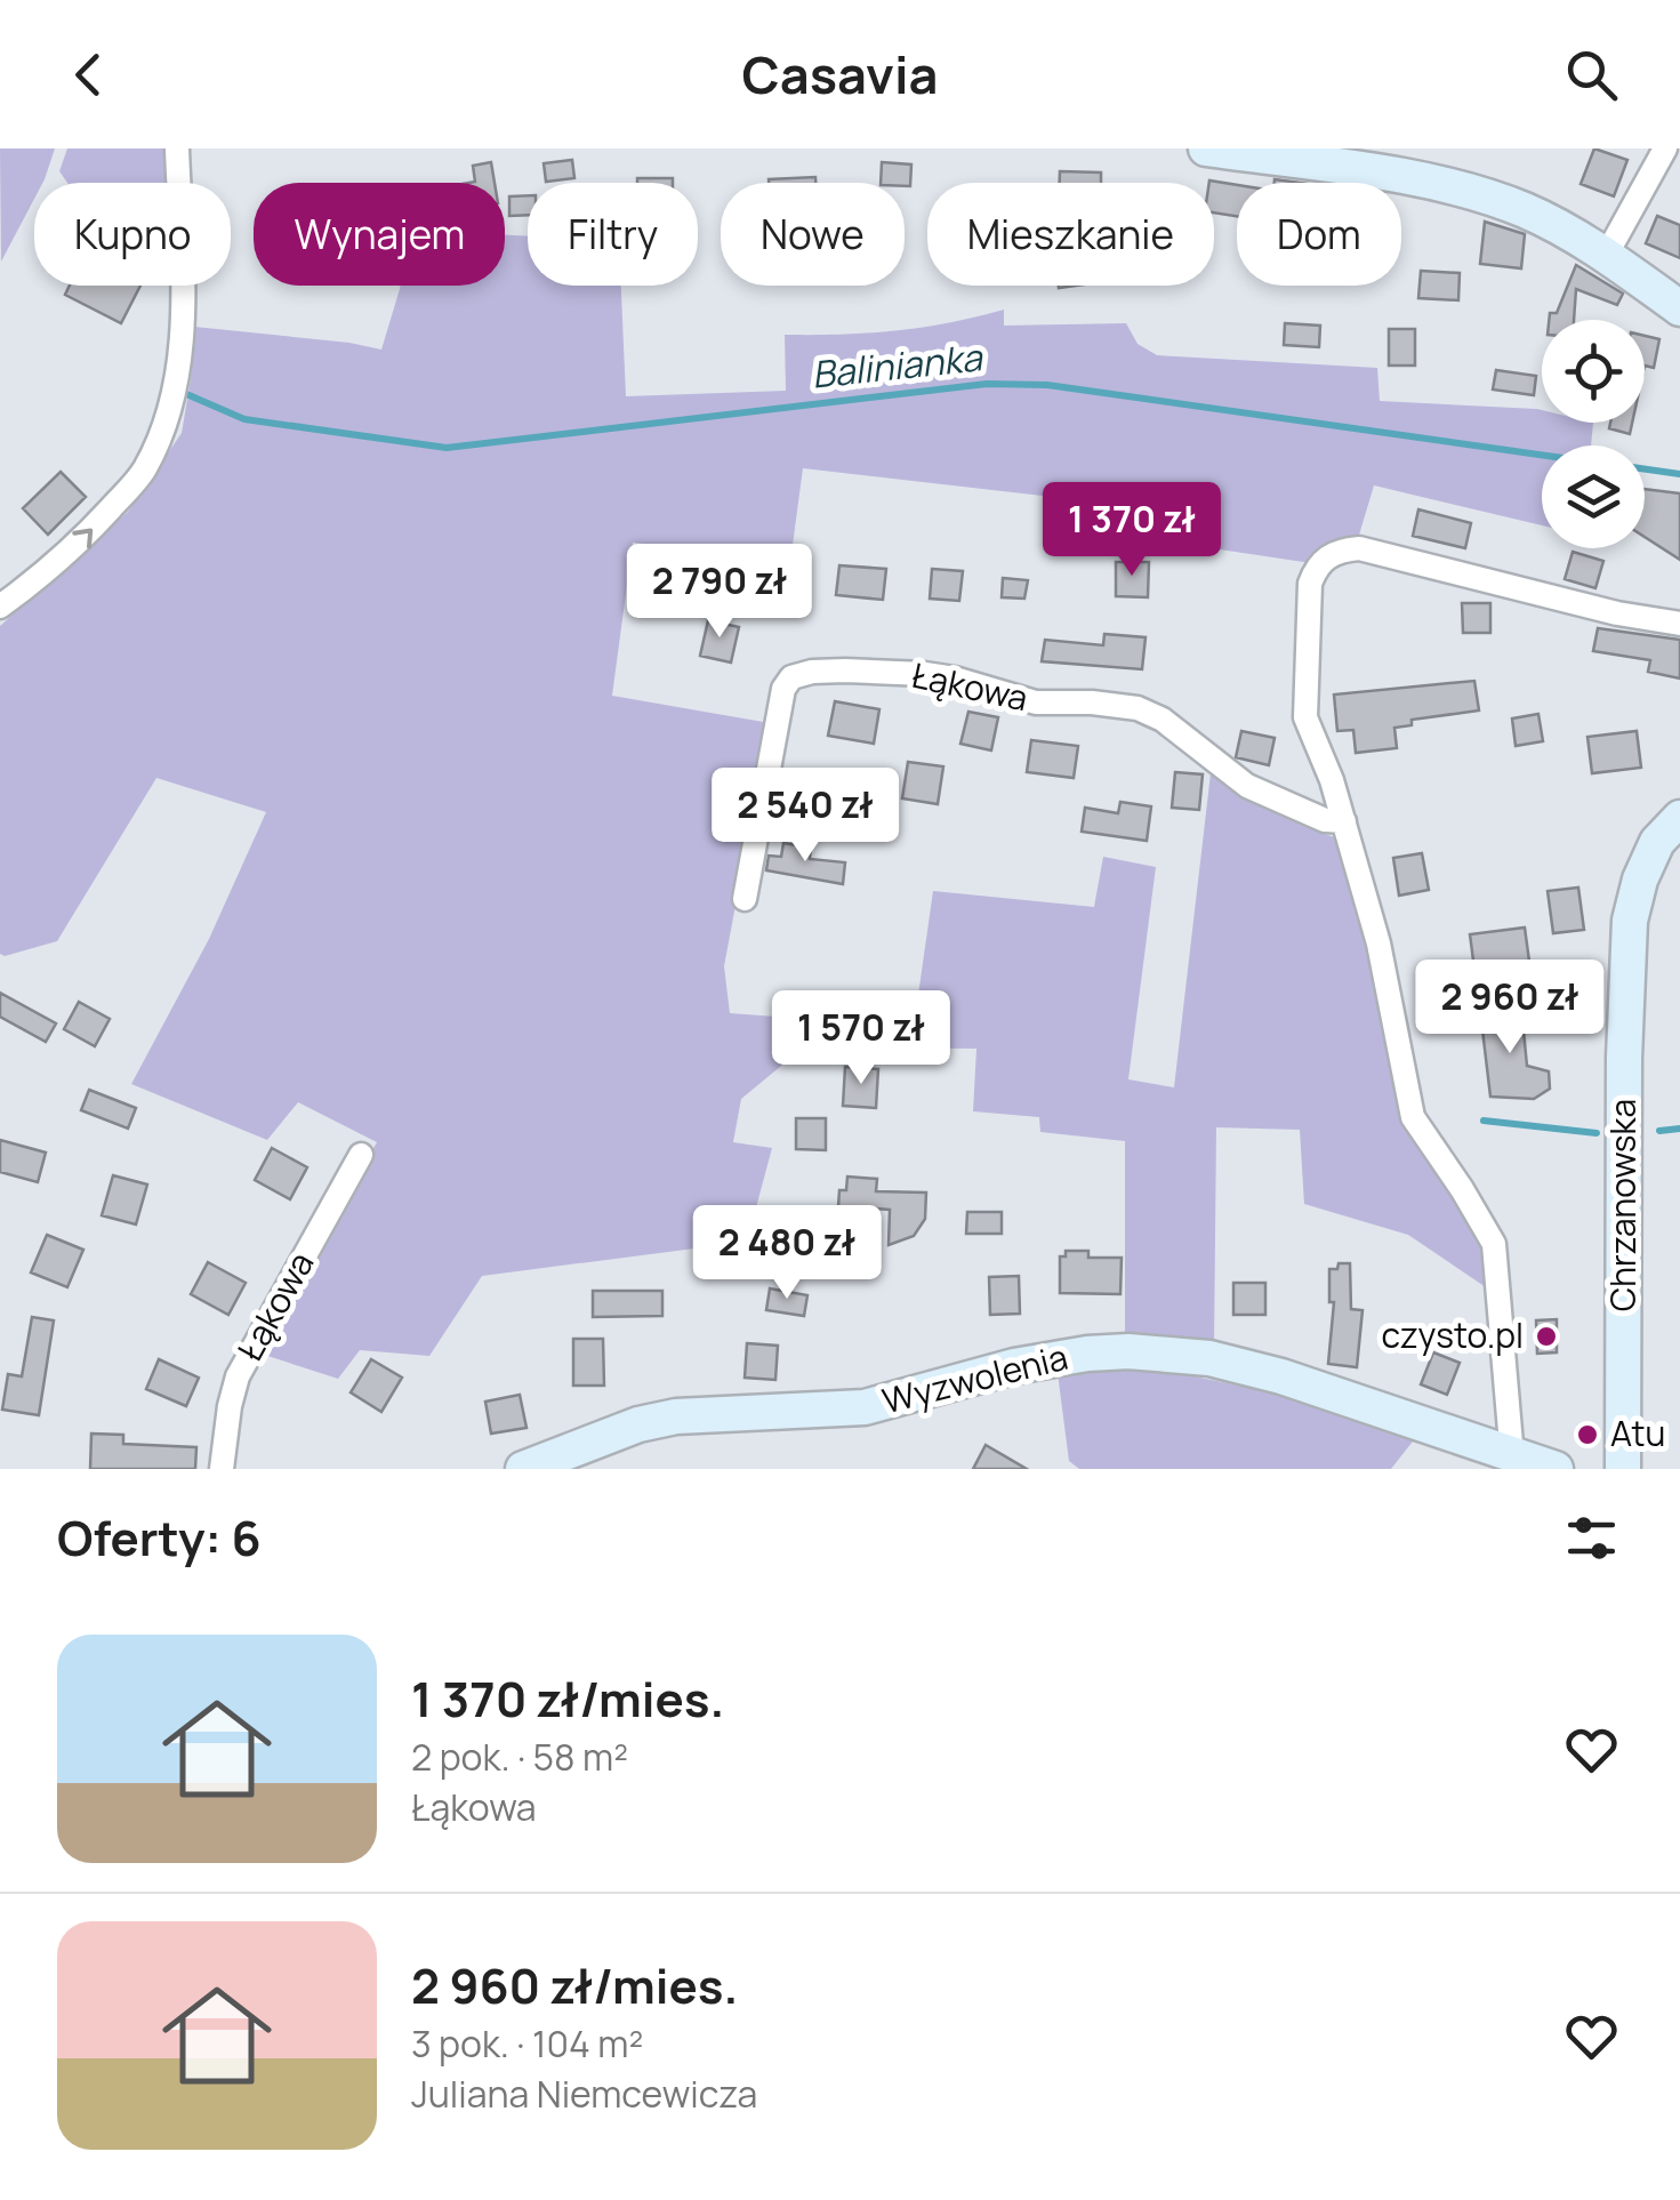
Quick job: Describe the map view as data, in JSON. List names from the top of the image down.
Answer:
{
  "streets": {
    "street": ["Łąkowa", "Chrzanowska", "Wyzwolenia"]
  },
  "water": ["Balinianka"],
  "places": ["czysto.pl", "Atu"],
  "page": {
    "header": "Casavia",
    "chip": [
      "Kupno",
      "Wynajem",
      "Filtry",
      "Nowe",
      "Mieszkanie",
      "Dom"
    ],
    "price": [
      "1 370 zł",
      "2 790 zł",
      "2 540 zł",
      "2 960 zł",
      "1 570 zł",
      "2 480 zł"
    ],
    "heading": "Oferty: 6",
    "list": [
      {
        "name": "1 370 zł/mies.",
        "note": "2 pok. · 58 m² · Łąkowa"
      },
      {
        "name": "2 960 zł/mies.",
        "note": "3 pok. · 104 m² · Juliana Niemcewicza"
      }
    ]
  }
}
